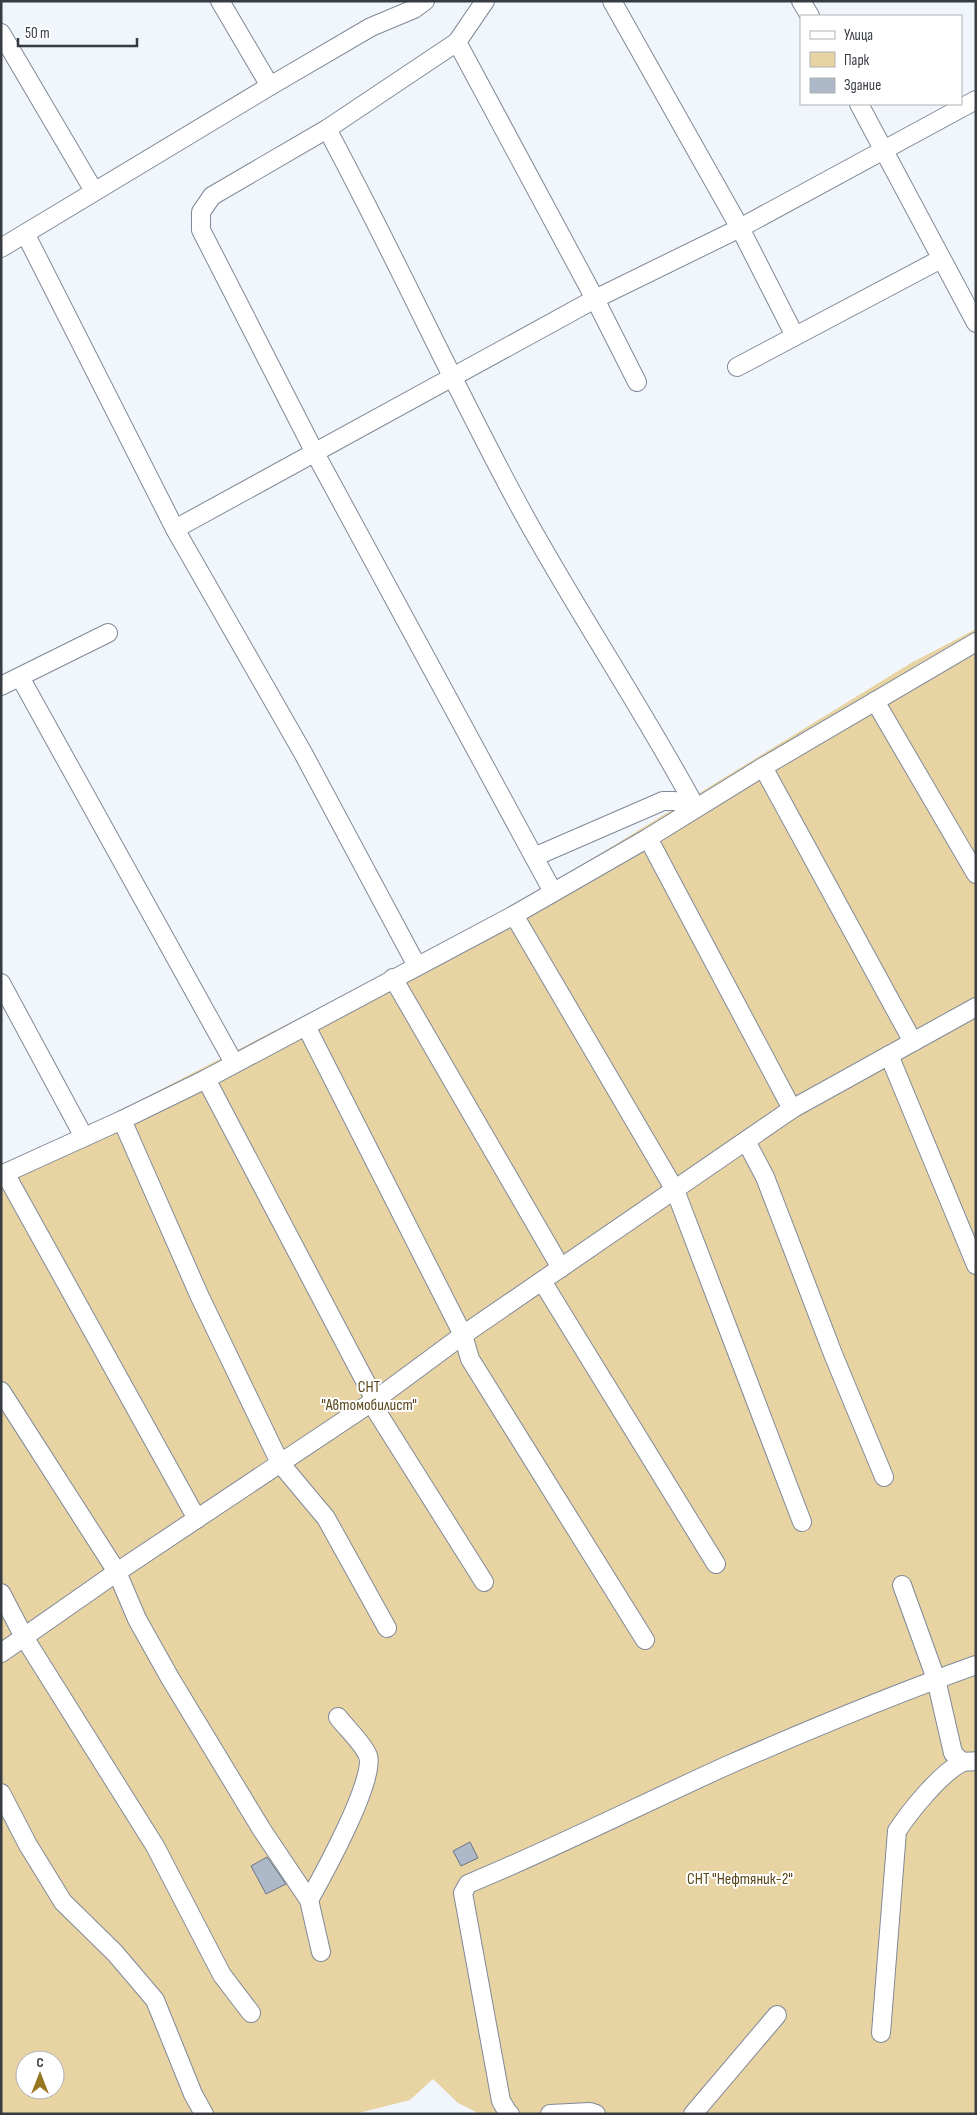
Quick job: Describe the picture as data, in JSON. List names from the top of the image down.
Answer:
{
  "parks": ["СНТ \"Автомобилист\"", "СНТ \"Нефтяник-2\""],
  "legend": ["Улица", "Парк", "Здание"],
  "scale_bar": "50 m",
  "north": "top"
}
